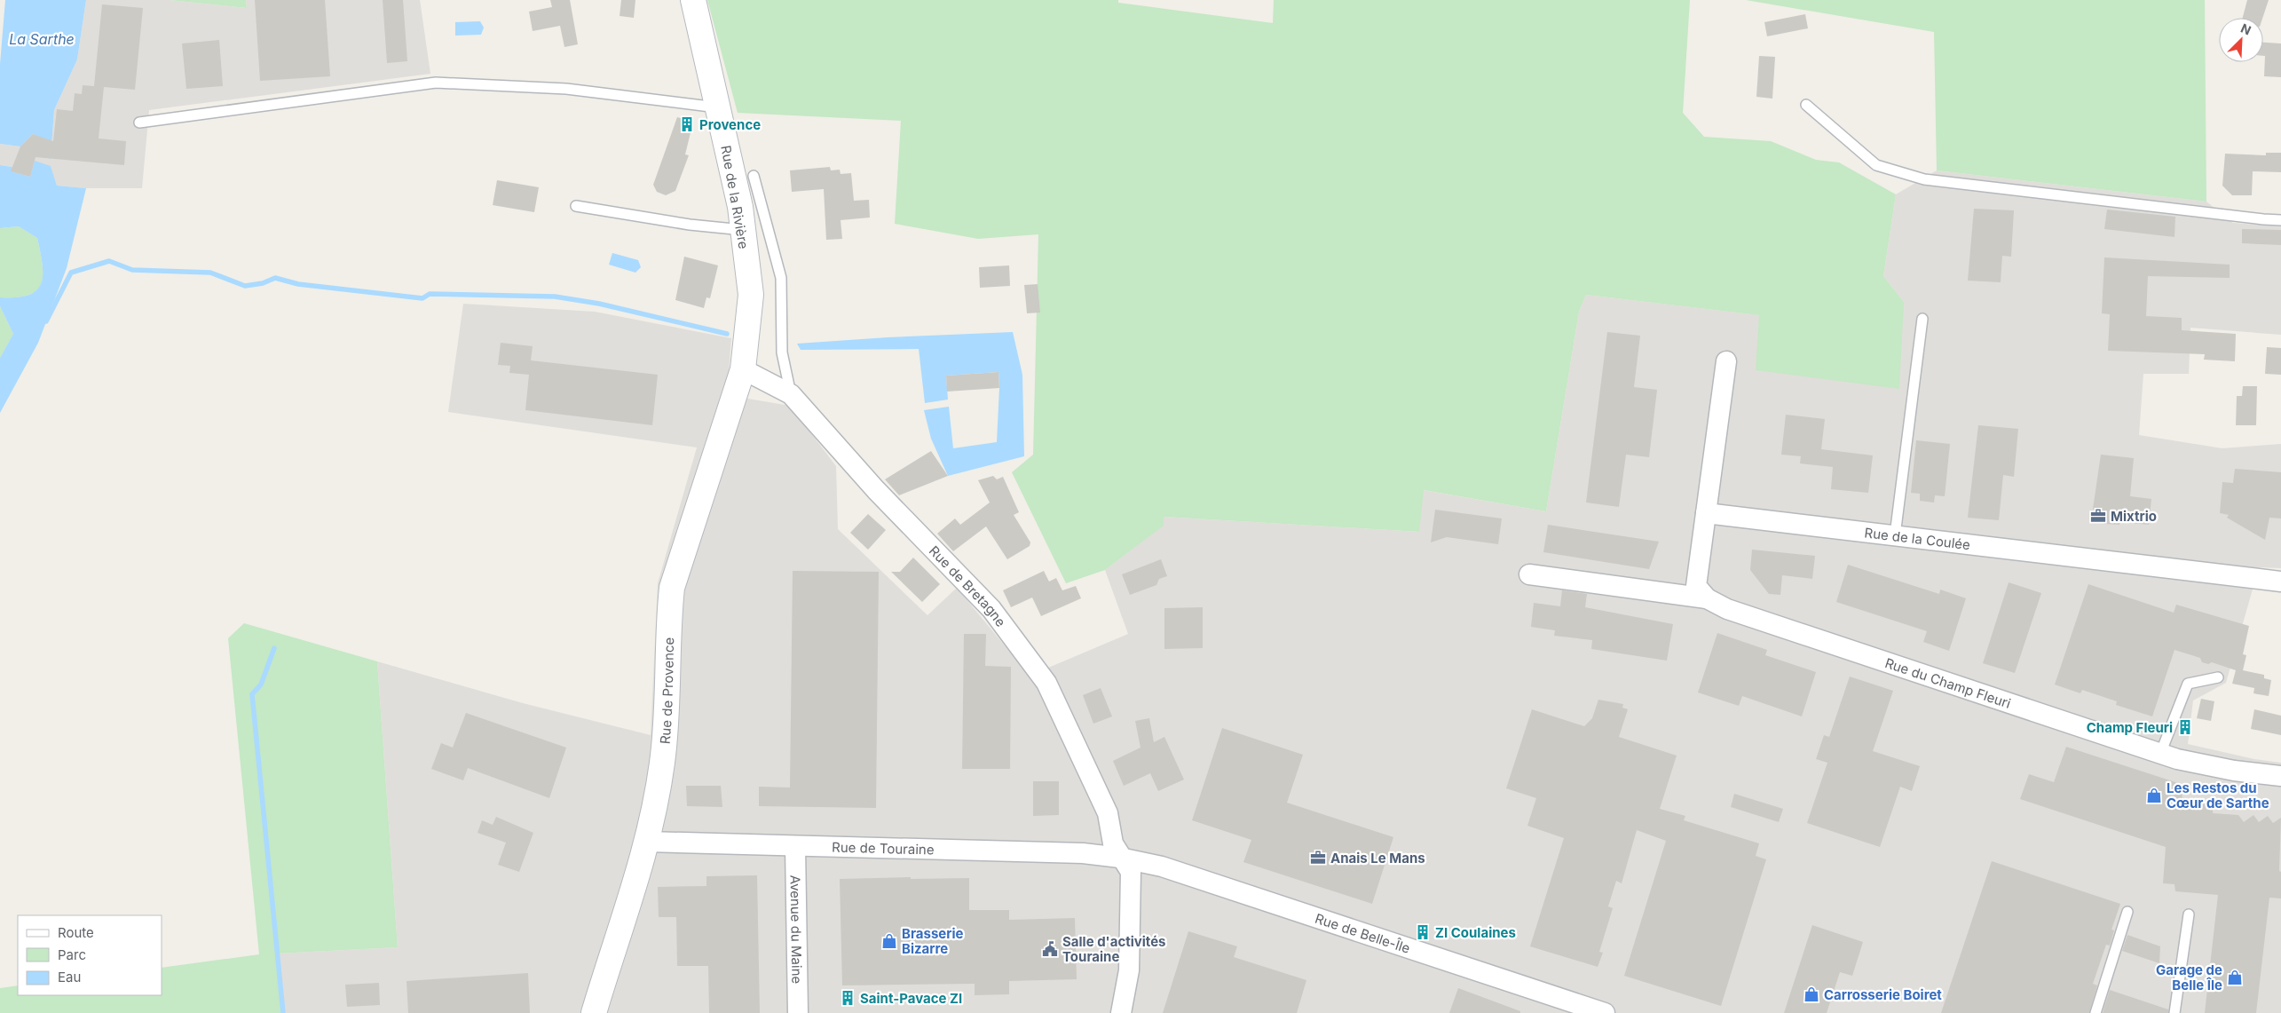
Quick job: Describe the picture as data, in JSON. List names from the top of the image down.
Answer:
{
  "streets": {
    "street": [
      "Rue de la Rivière",
      "Rue de la Coulée",
      "Rue de Bretagne",
      "Rue du Champ Fleuri",
      "Rue de Provence",
      "Rue de Touraine",
      "Avenue du Maine",
      "Rue de Belle-Île"
    ]
  },
  "crossings": [
    ["Rue de la Rivière", "Rue de Bretagne"],
    ["Rue de la Rivière", "Rue de Provence"],
    ["Rue de Bretagne", "Rue de Provence"],
    ["Rue de Bretagne", "Rue de Touraine"],
    ["Rue de Bretagne", "Rue de Belle-Île"],
    ["Rue de Provence", "Rue de Touraine"],
    ["Rue de Touraine", "Avenue du Maine"],
    ["Rue de Touraine", "Rue de Belle-Île"]
  ],
  "water": ["La Sarthe"],
  "places": {
    "building": [
      "Provence",
      "Champ Fleuri",
      "ZI Coulaines",
      "Saint-Pavace ZI"
    ],
    "office": ["Mixtrio", "Anais Le Mans"],
    "shop": [
      "Les Restos du Cœur de Sarthe",
      "Brasserie Bizarre",
      "Garage de Belle Île",
      "Carrosserie Boiret"
    ],
    "public building": ["Salle d'activités Touraine"]
  },
  "legend": ["Route", "Parc", "Eau"],
  "north": "top right"
}
